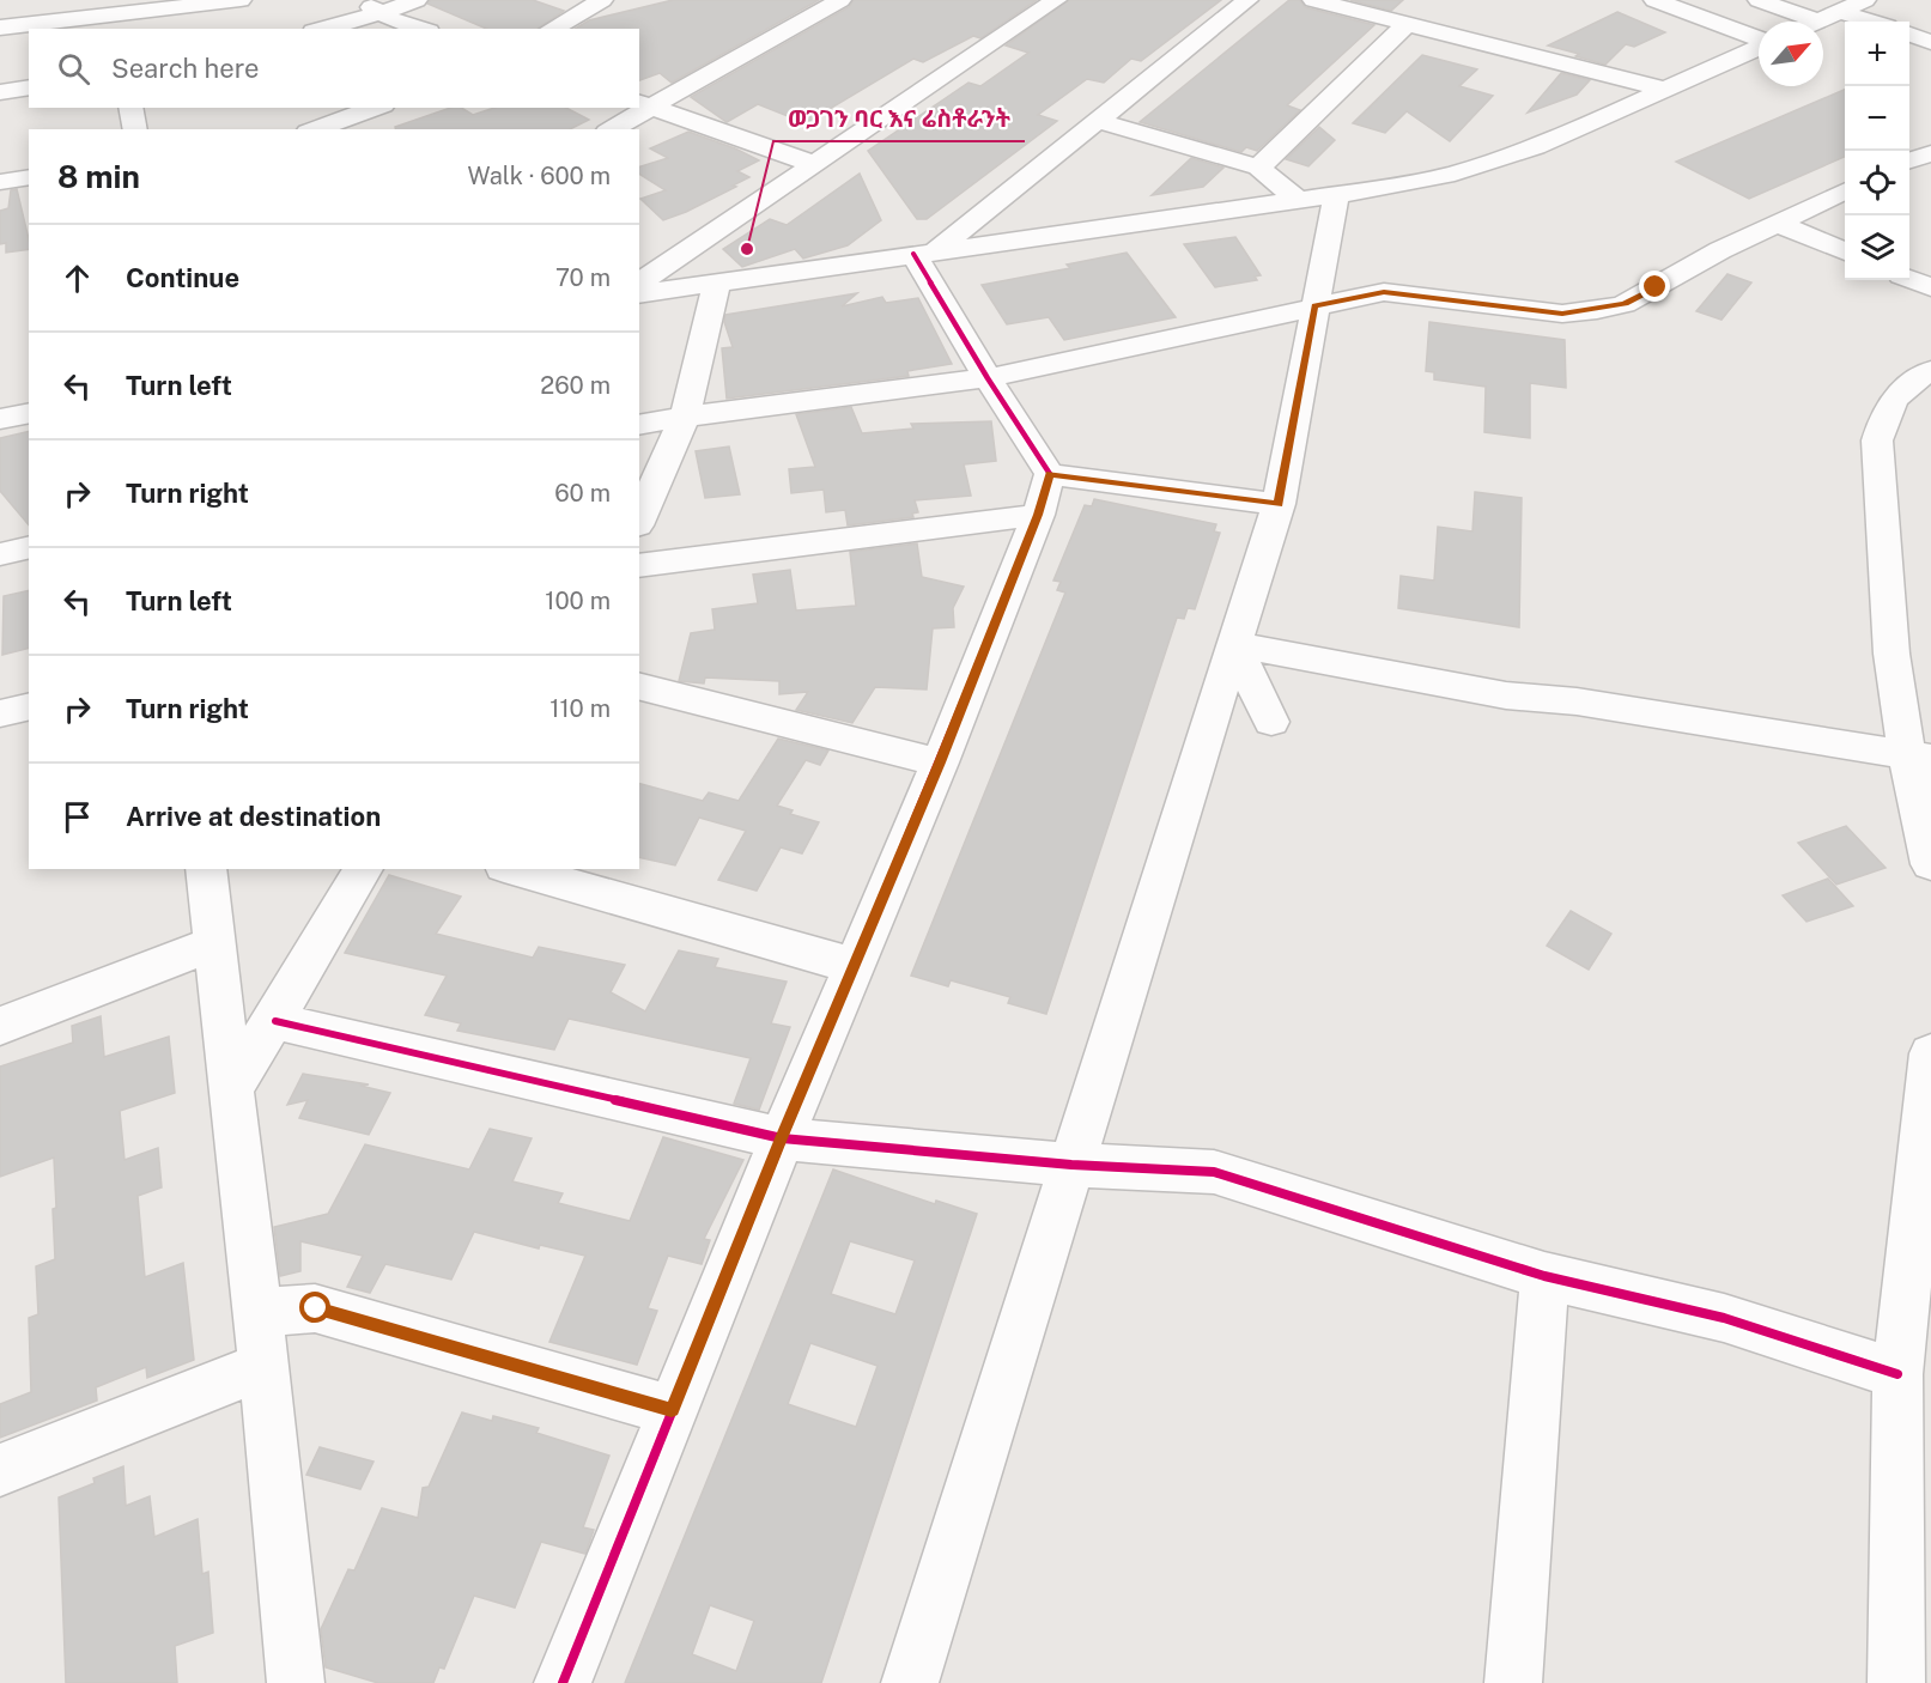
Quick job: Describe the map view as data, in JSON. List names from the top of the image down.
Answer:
{
  "places": ["ወጋገን ባር እና ሬስቶራንት"],
  "north": "top right",
  "page": {
    "map_buttons": ["+", "−"],
    "search": "Search here",
    "heading": ["8 min", "Walk · 600 m"],
    "list": [
      ["Continue", "70 m"],
      ["Turn left", "260 m"],
      ["Turn right", "60 m"],
      ["Turn left", "100 m"],
      ["Turn right", "110 m"],
      "Arrive at destination"
    ]
  }
}
